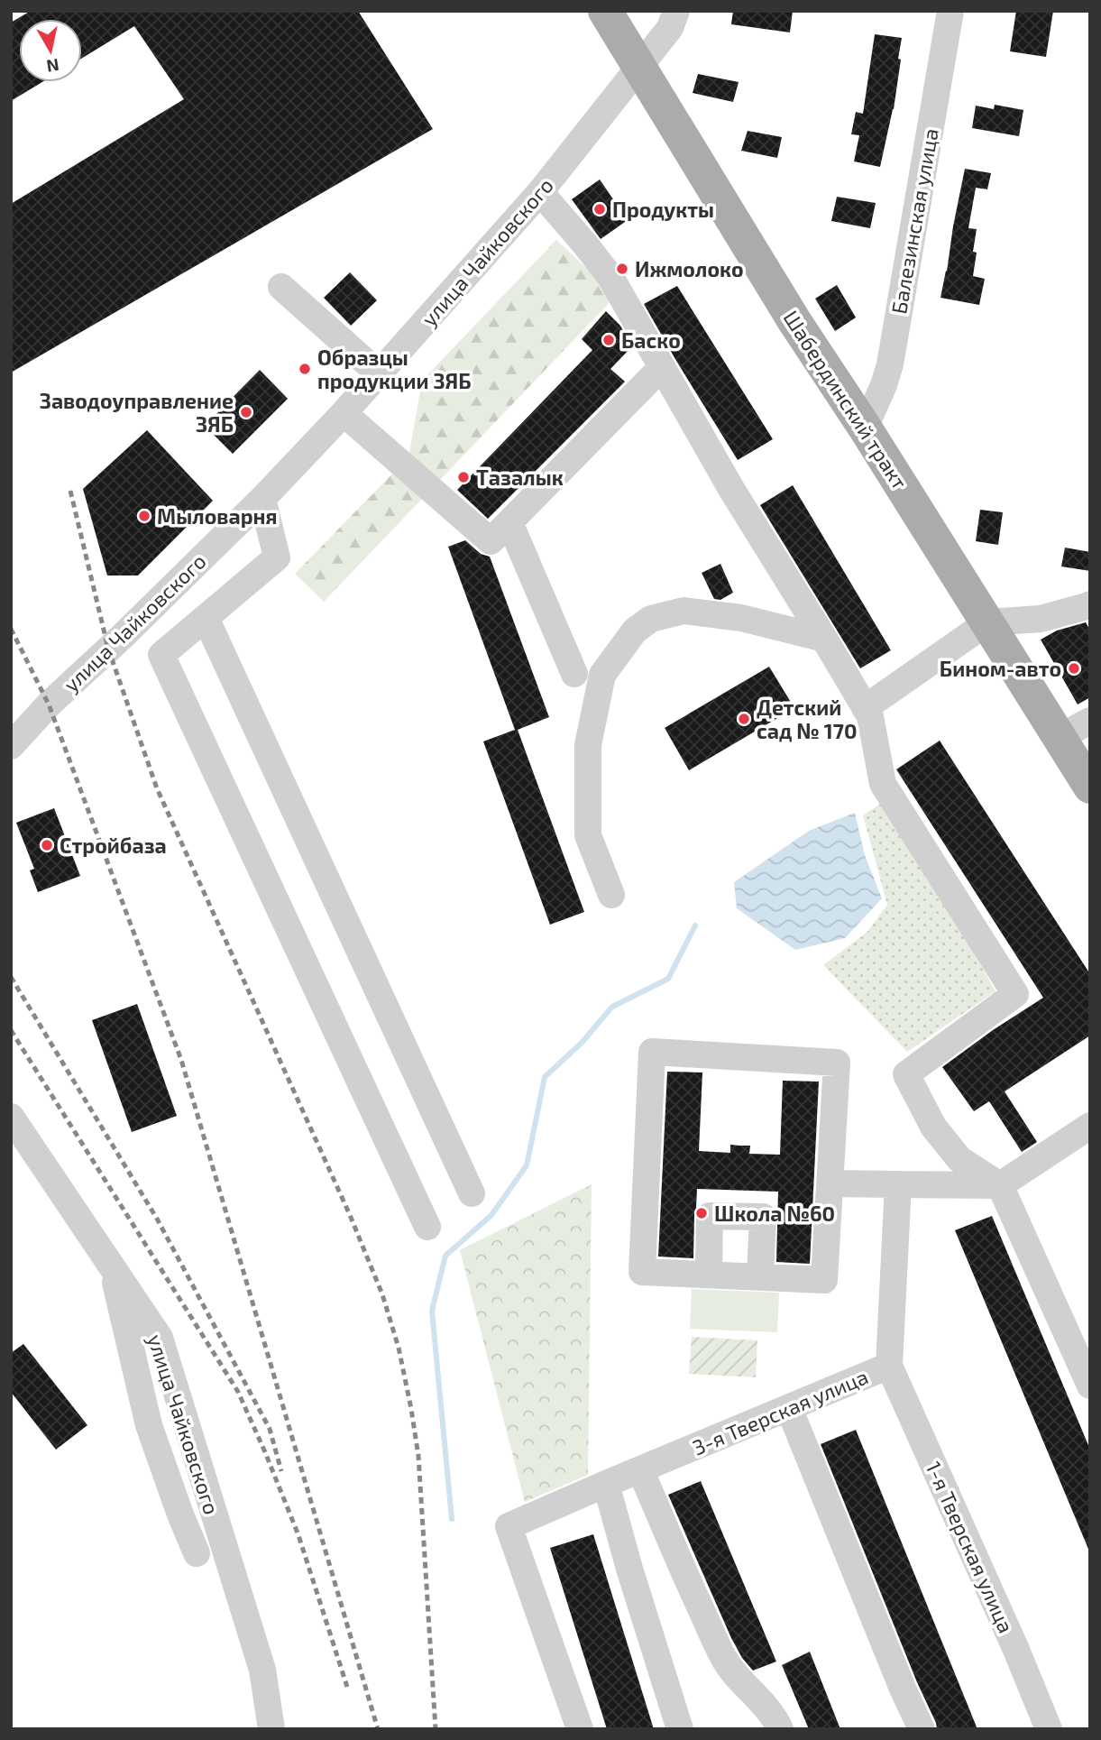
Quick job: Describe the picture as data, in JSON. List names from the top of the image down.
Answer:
{
  "streets": {
    "main road": ["Шабердинский тракт"],
    "street": [
      "Балезинская улица",
      "улица Чайковского",
      "3-я Тверская улица",
      "1-я Тверская улица"
    ]
  },
  "crossings": [
    ["Балезинская улица", "Шабердинский тракт"],
    ["улица Чайковского", "Шабердинский тракт"],
    ["3-я Тверская улица", "1-я Тверская улица"]
  ],
  "places": [
    "Продукты",
    "Ижмолоко",
    "Баско",
    "Образцы продукции ЗЯБ",
    "Заводоуправление ЗЯБ",
    "Тазалык",
    "Мыловарня",
    "Бином-авто",
    "Детский сад № 170",
    "Стройбаза",
    "Школа №60"
  ],
  "north": "bottom"
}
